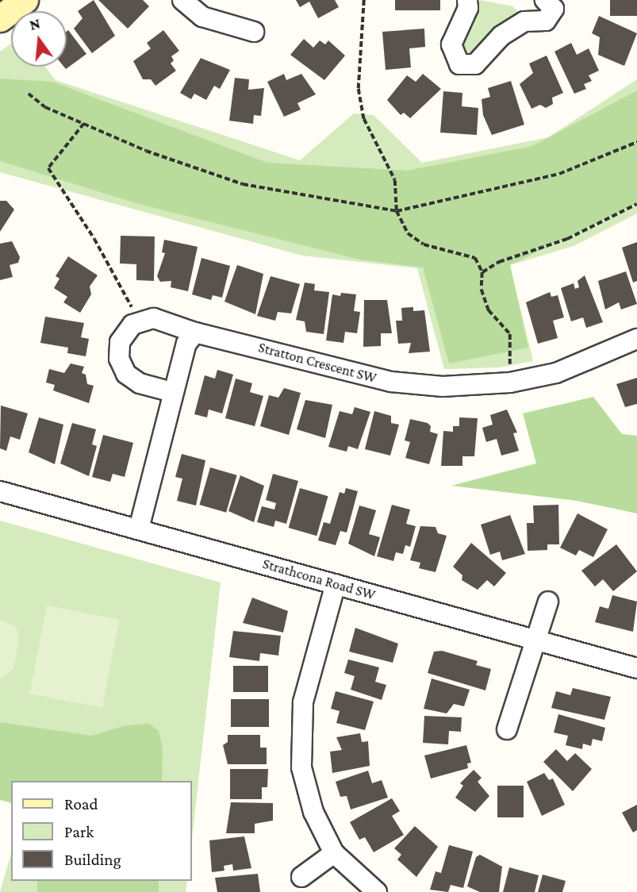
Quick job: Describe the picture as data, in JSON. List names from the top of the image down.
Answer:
{
  "streets": {
    "street": ["Stratton Crescent SW", "Strathcona Road SW"]
  },
  "legend": ["Road", "Park", "Building"],
  "north": "top"
}
